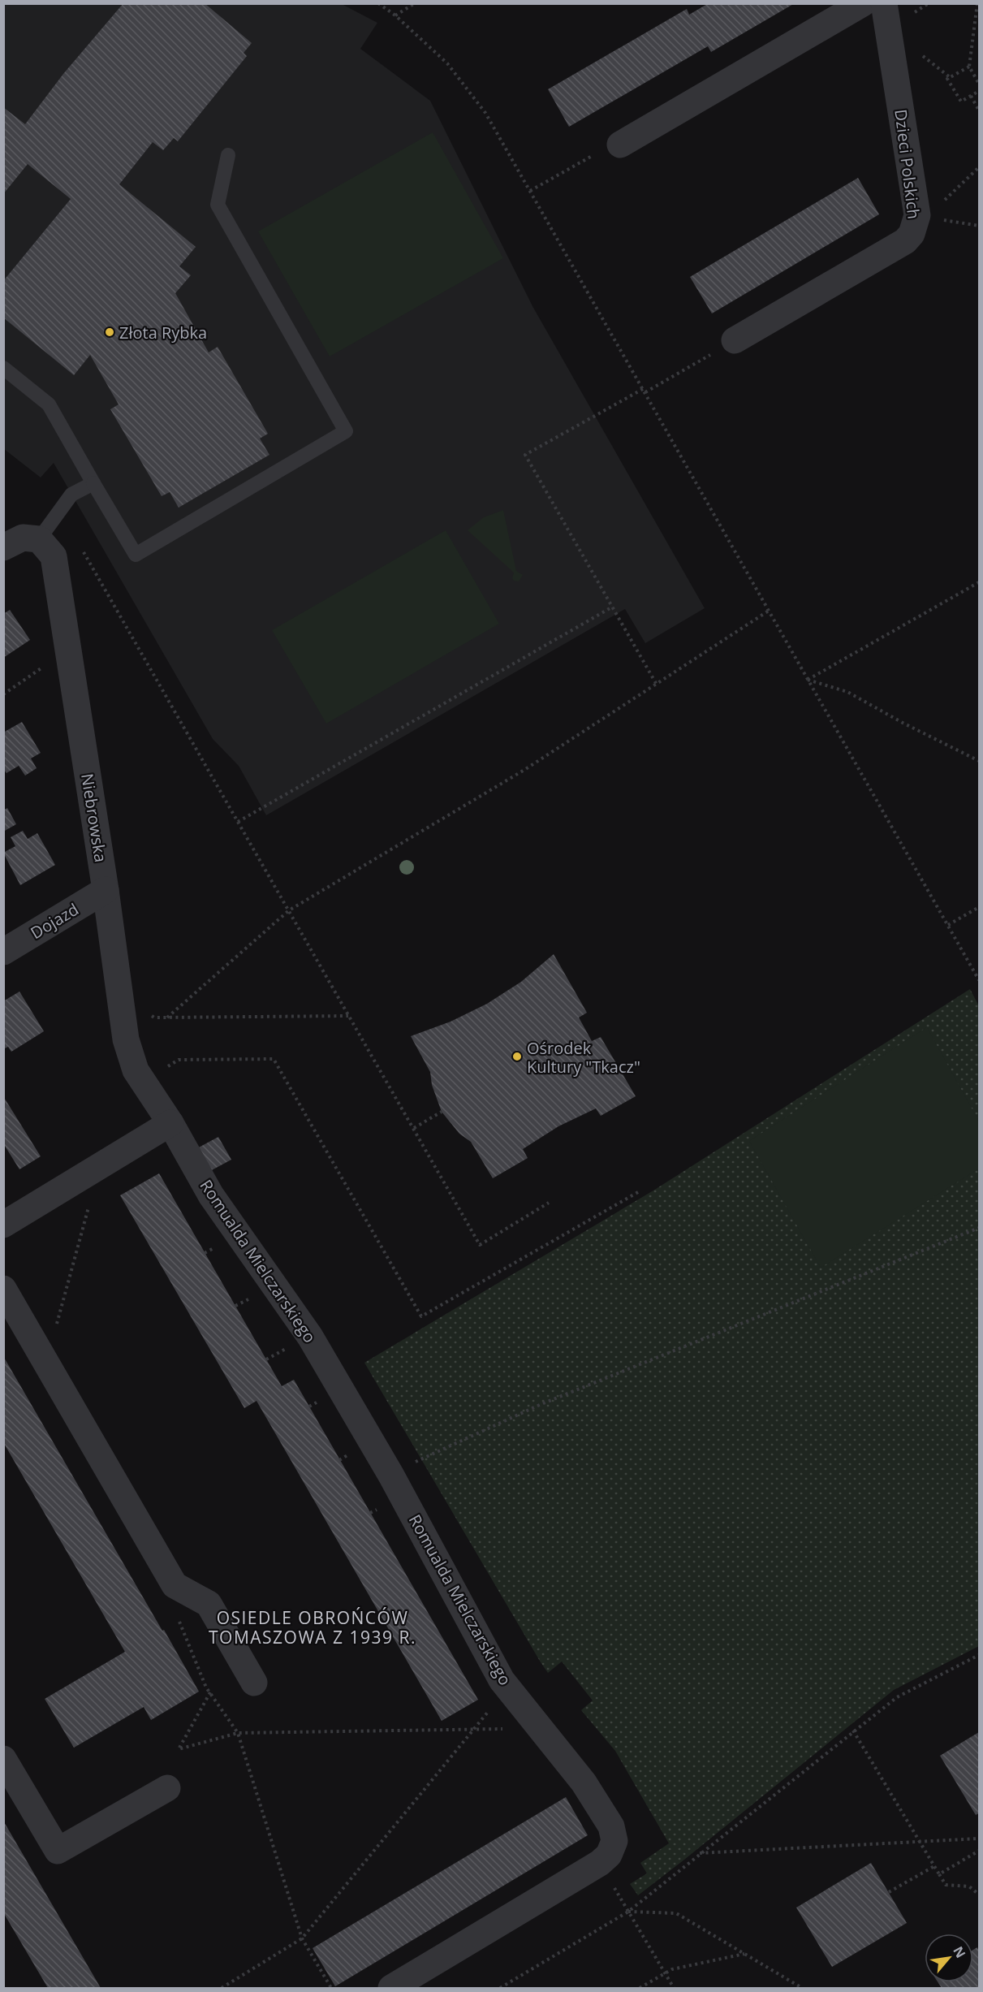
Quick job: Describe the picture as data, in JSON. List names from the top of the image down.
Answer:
{
  "streets": {
    "street": [
      "Dzieci Polskich",
      "Niebrowska",
      "Dojazd",
      "Romualda Mielczarskiego"
    ]
  },
  "crossings": [
    ["Niebrowska", "Dojazd"],
    ["Niebrowska", "Romualda Mielczarskiego"]
  ],
  "districts": ["OSIEDLE OBROŃCÓW TOMASZOWA Z 1939 R."],
  "places": ["Złota Rybka", "Ośrodek Kultury \"Tkacz\""],
  "north": "top right"
}
